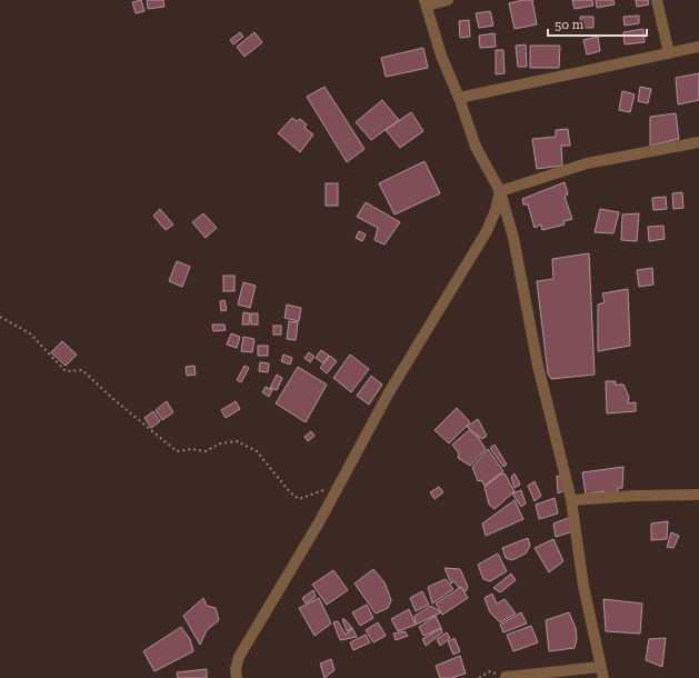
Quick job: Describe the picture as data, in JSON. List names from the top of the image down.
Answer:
{
  "scale_bar": "50 m"
}
